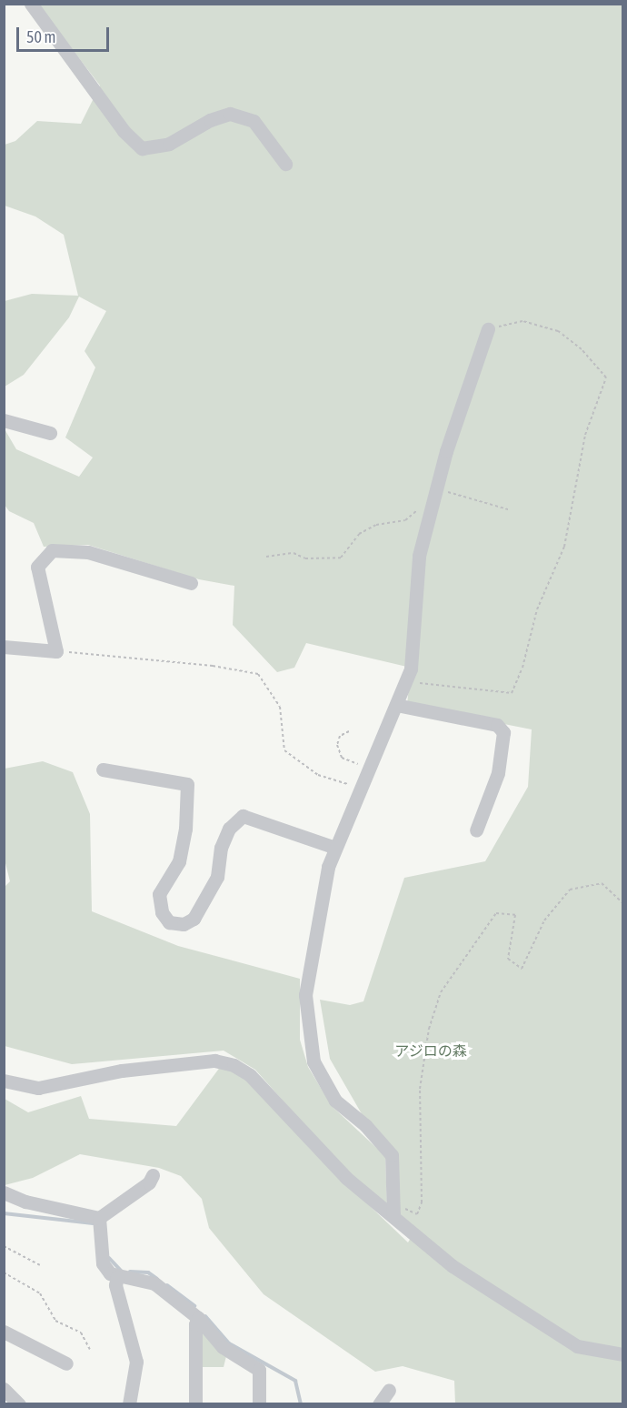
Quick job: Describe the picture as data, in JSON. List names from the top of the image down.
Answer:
{
  "parks": ["アジロの森"],
  "scale_bar": "50 m"
}
